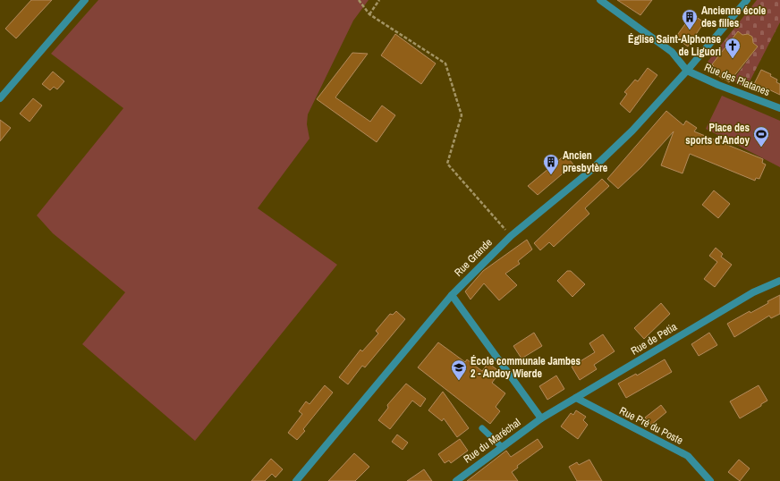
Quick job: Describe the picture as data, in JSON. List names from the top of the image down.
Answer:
{
  "streets": {
    "street": [
      "Rue des Platanes",
      "Rue Grande",
      "Rue de Petia",
      "Rue Pré du Poste",
      "Rue du Maréchal"
    ]
  },
  "crossings": [
    ["Rue des Platanes", "Rue Grande"],
    ["Rue de Petia", "Rue Pré du Poste"],
    ["Rue de Petia", "Rue du Maréchal"]
  ],
  "places": {
    "building": ["Ancienne école des filles", "Ancien presbytère"],
    "church": ["Église Saint-Alphonse de Liguori"],
    "sports": ["Place des sports d'Andoy"],
    "school or university": ["École communale Jambes 2 - Andoy Wierde"]
  }
}
